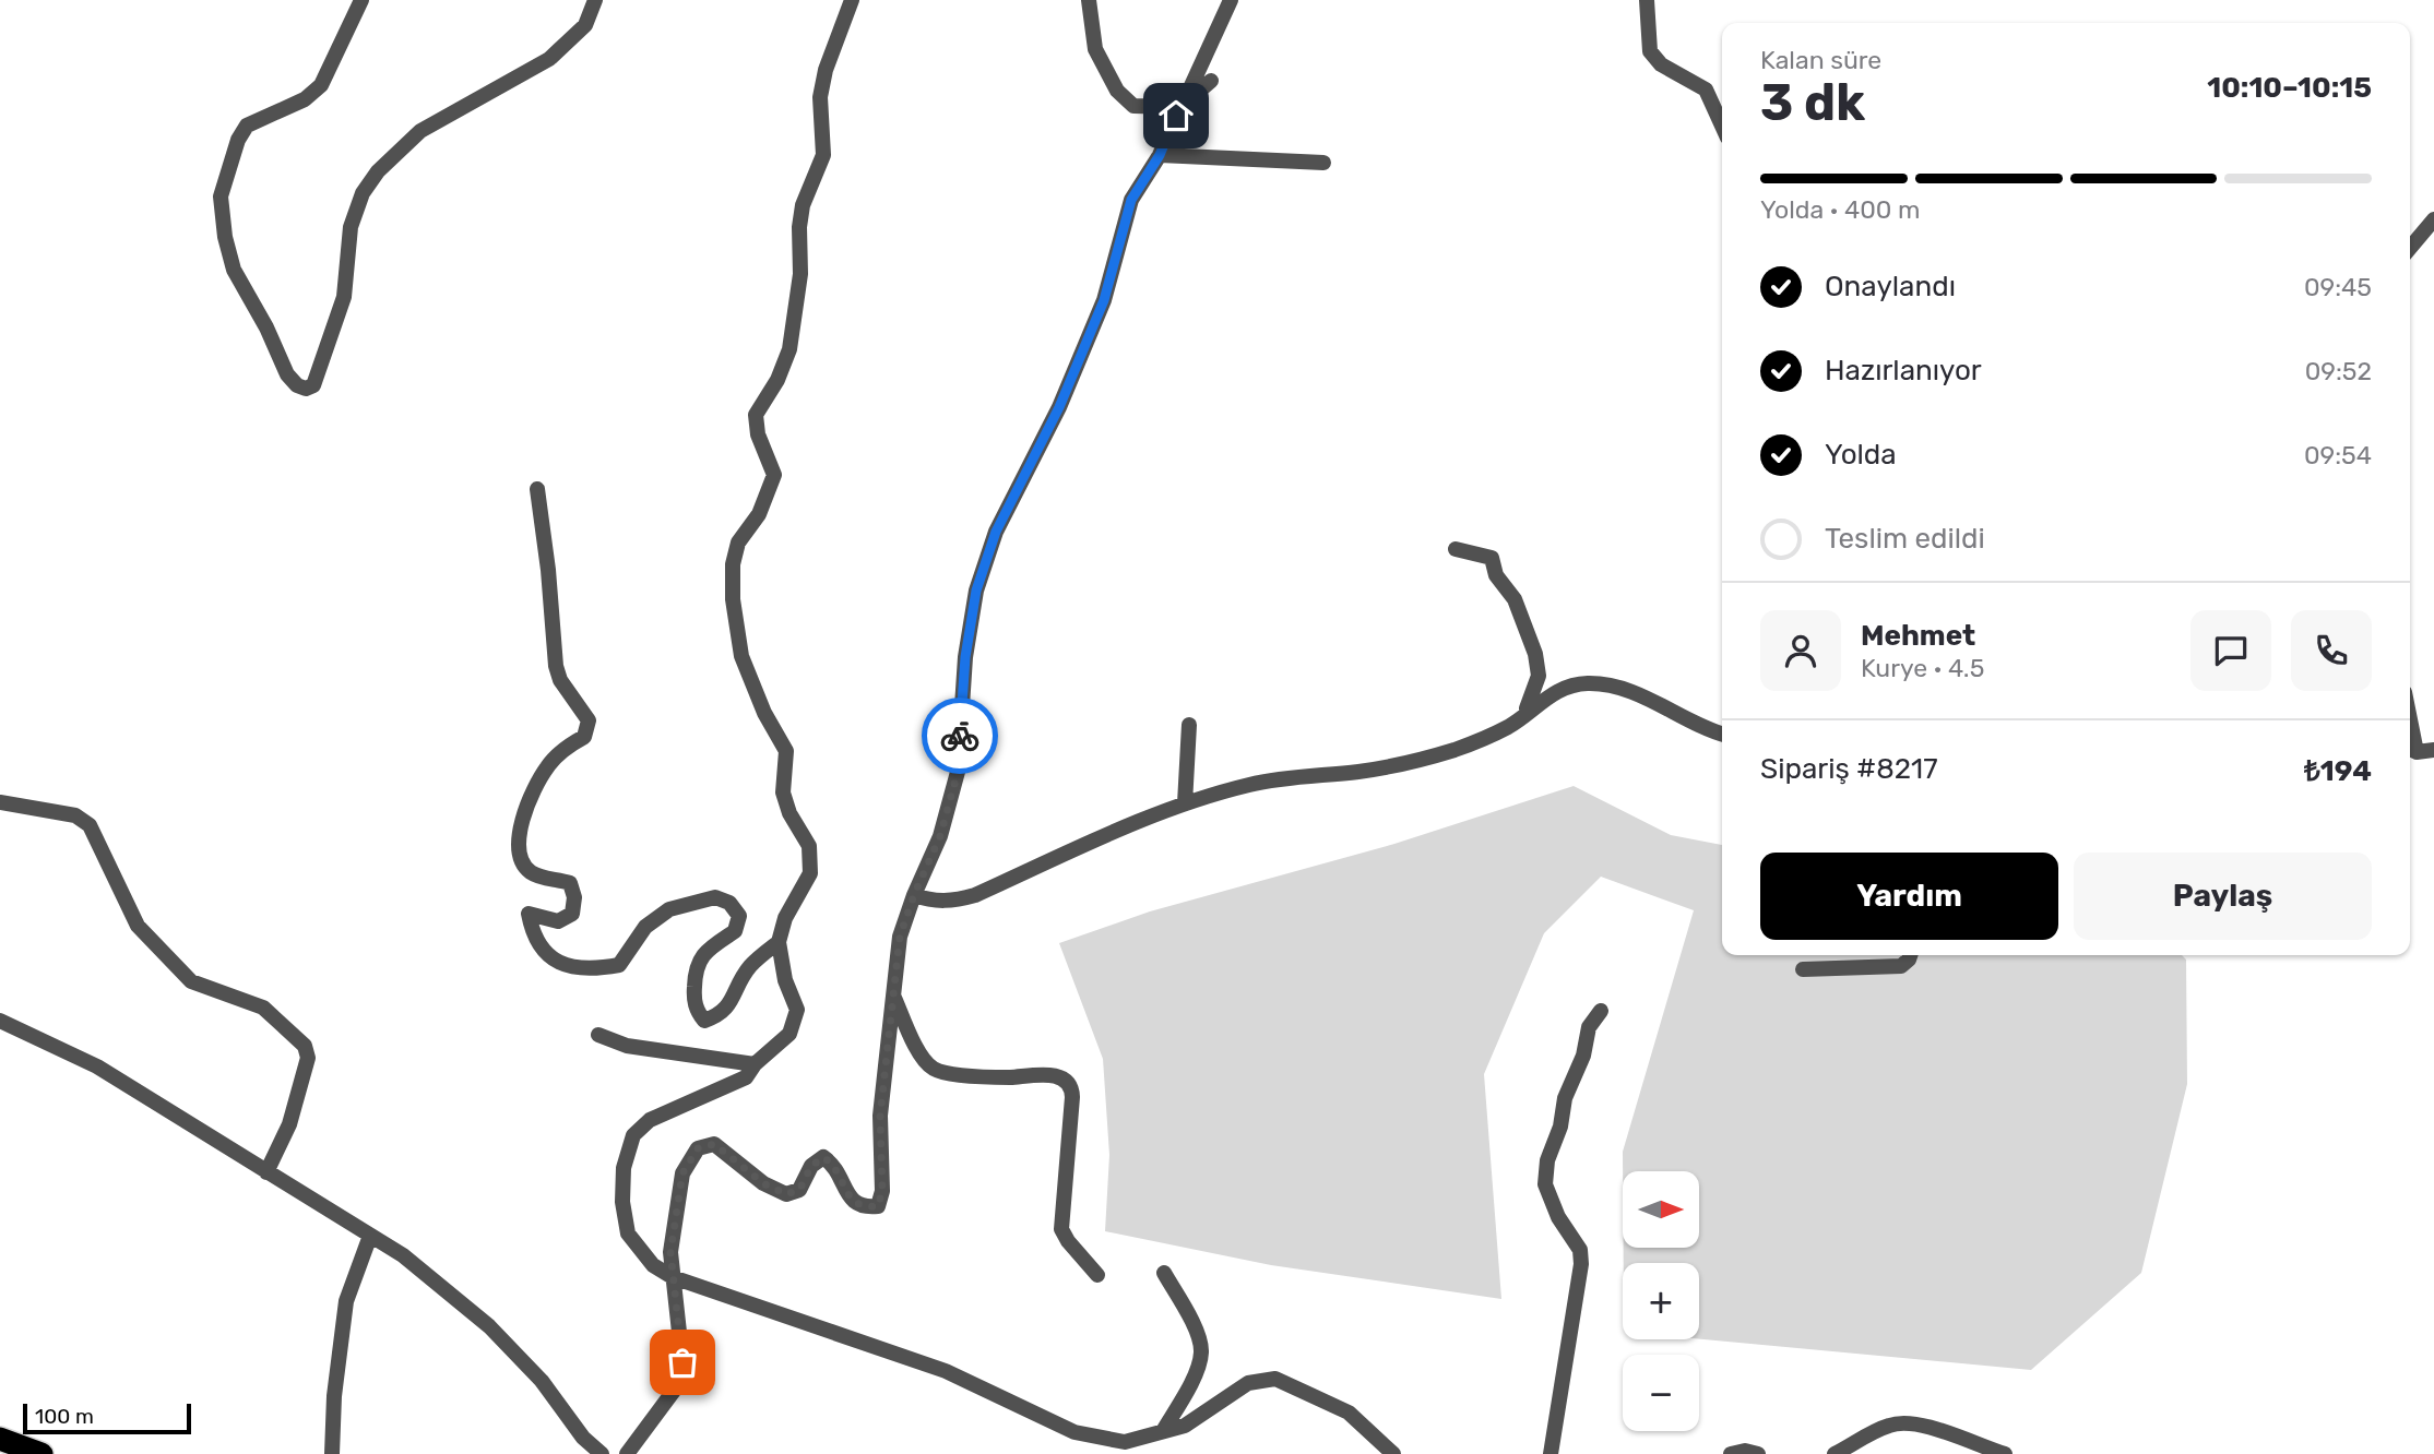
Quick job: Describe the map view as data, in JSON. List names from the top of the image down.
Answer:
{
  "scale_bar": "100 m",
  "north": "right",
  "page": {
    "heading": ["3 dk", "Kalan süre", "10:10–10:15"],
    "panel": [
      "Mehmet",
      "Kurye · 4.5",
      "Sipariş #8217",
      "₺194"
    ],
    "bar": "Yolda · 400 m",
    "list": [
      ["Onaylandı", "09:45"],
      ["Hazırlanıyor", "09:52"],
      ["Yolda", "09:54"],
      "Teslim edildi"
    ],
    "buttons": ["Yardım", "Paylaş"],
    "map_buttons": ["+", "−"],
    "scale": "100 m"
  }
}
